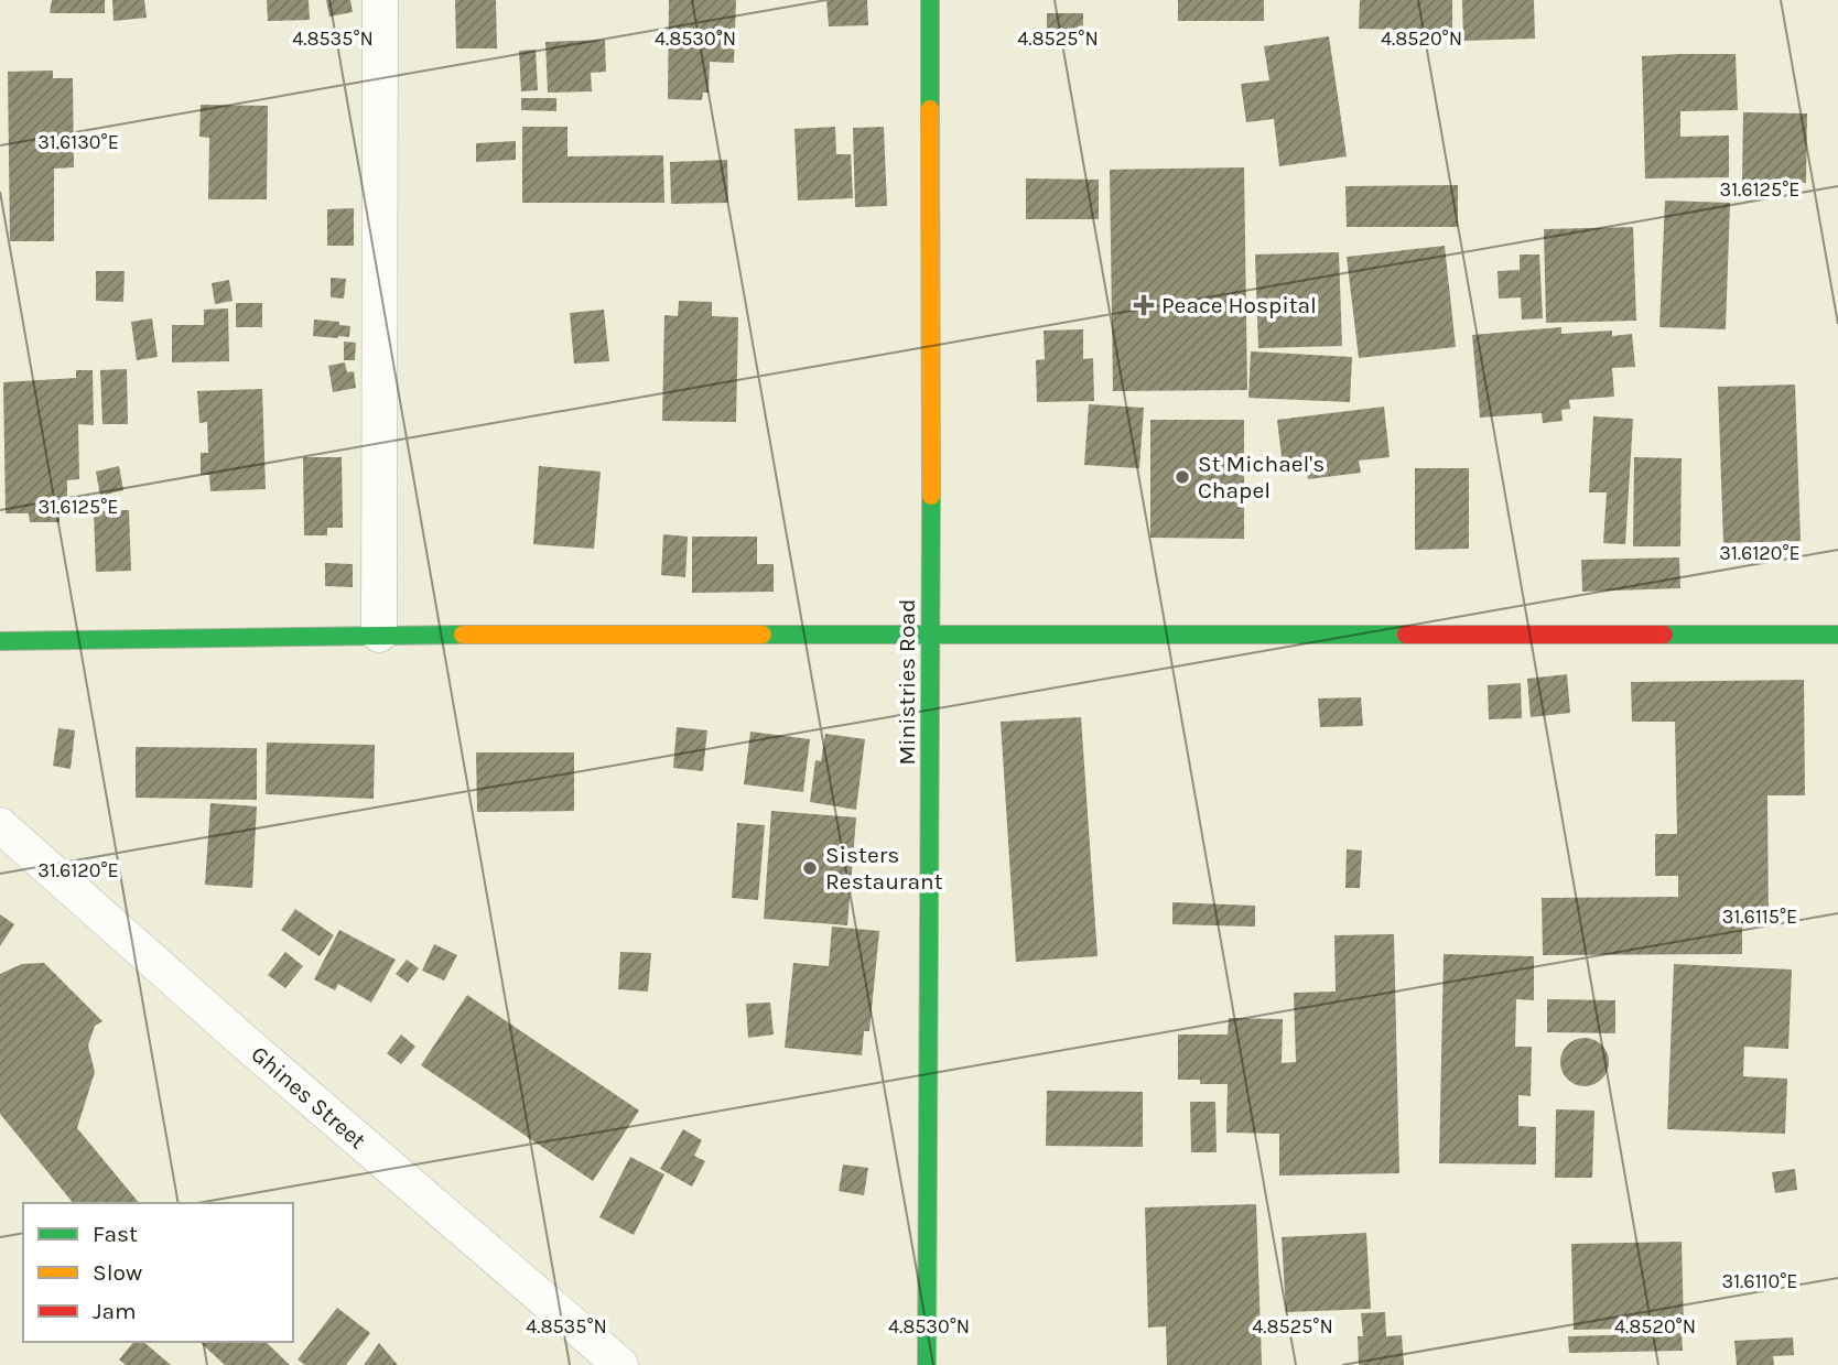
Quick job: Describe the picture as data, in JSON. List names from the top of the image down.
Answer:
{
  "streets": {
    "street": ["Ministries Road", "Ghines Street"]
  },
  "places": {
    "health": ["Peace Hospital"],
    "other": ["St Michael's Chapel", "Sisters Restaurant"]
  },
  "legend": ["Fast", "Slow", "Jam"],
  "coordinates": [
    "4.8535°N",
    "4.8530°N",
    "4.8525°N",
    "4.8520°N",
    "31.6130°E",
    "31.6125°E",
    "31.6120°E",
    "31.6115°E",
    "31.6110°E"
  ]
}
